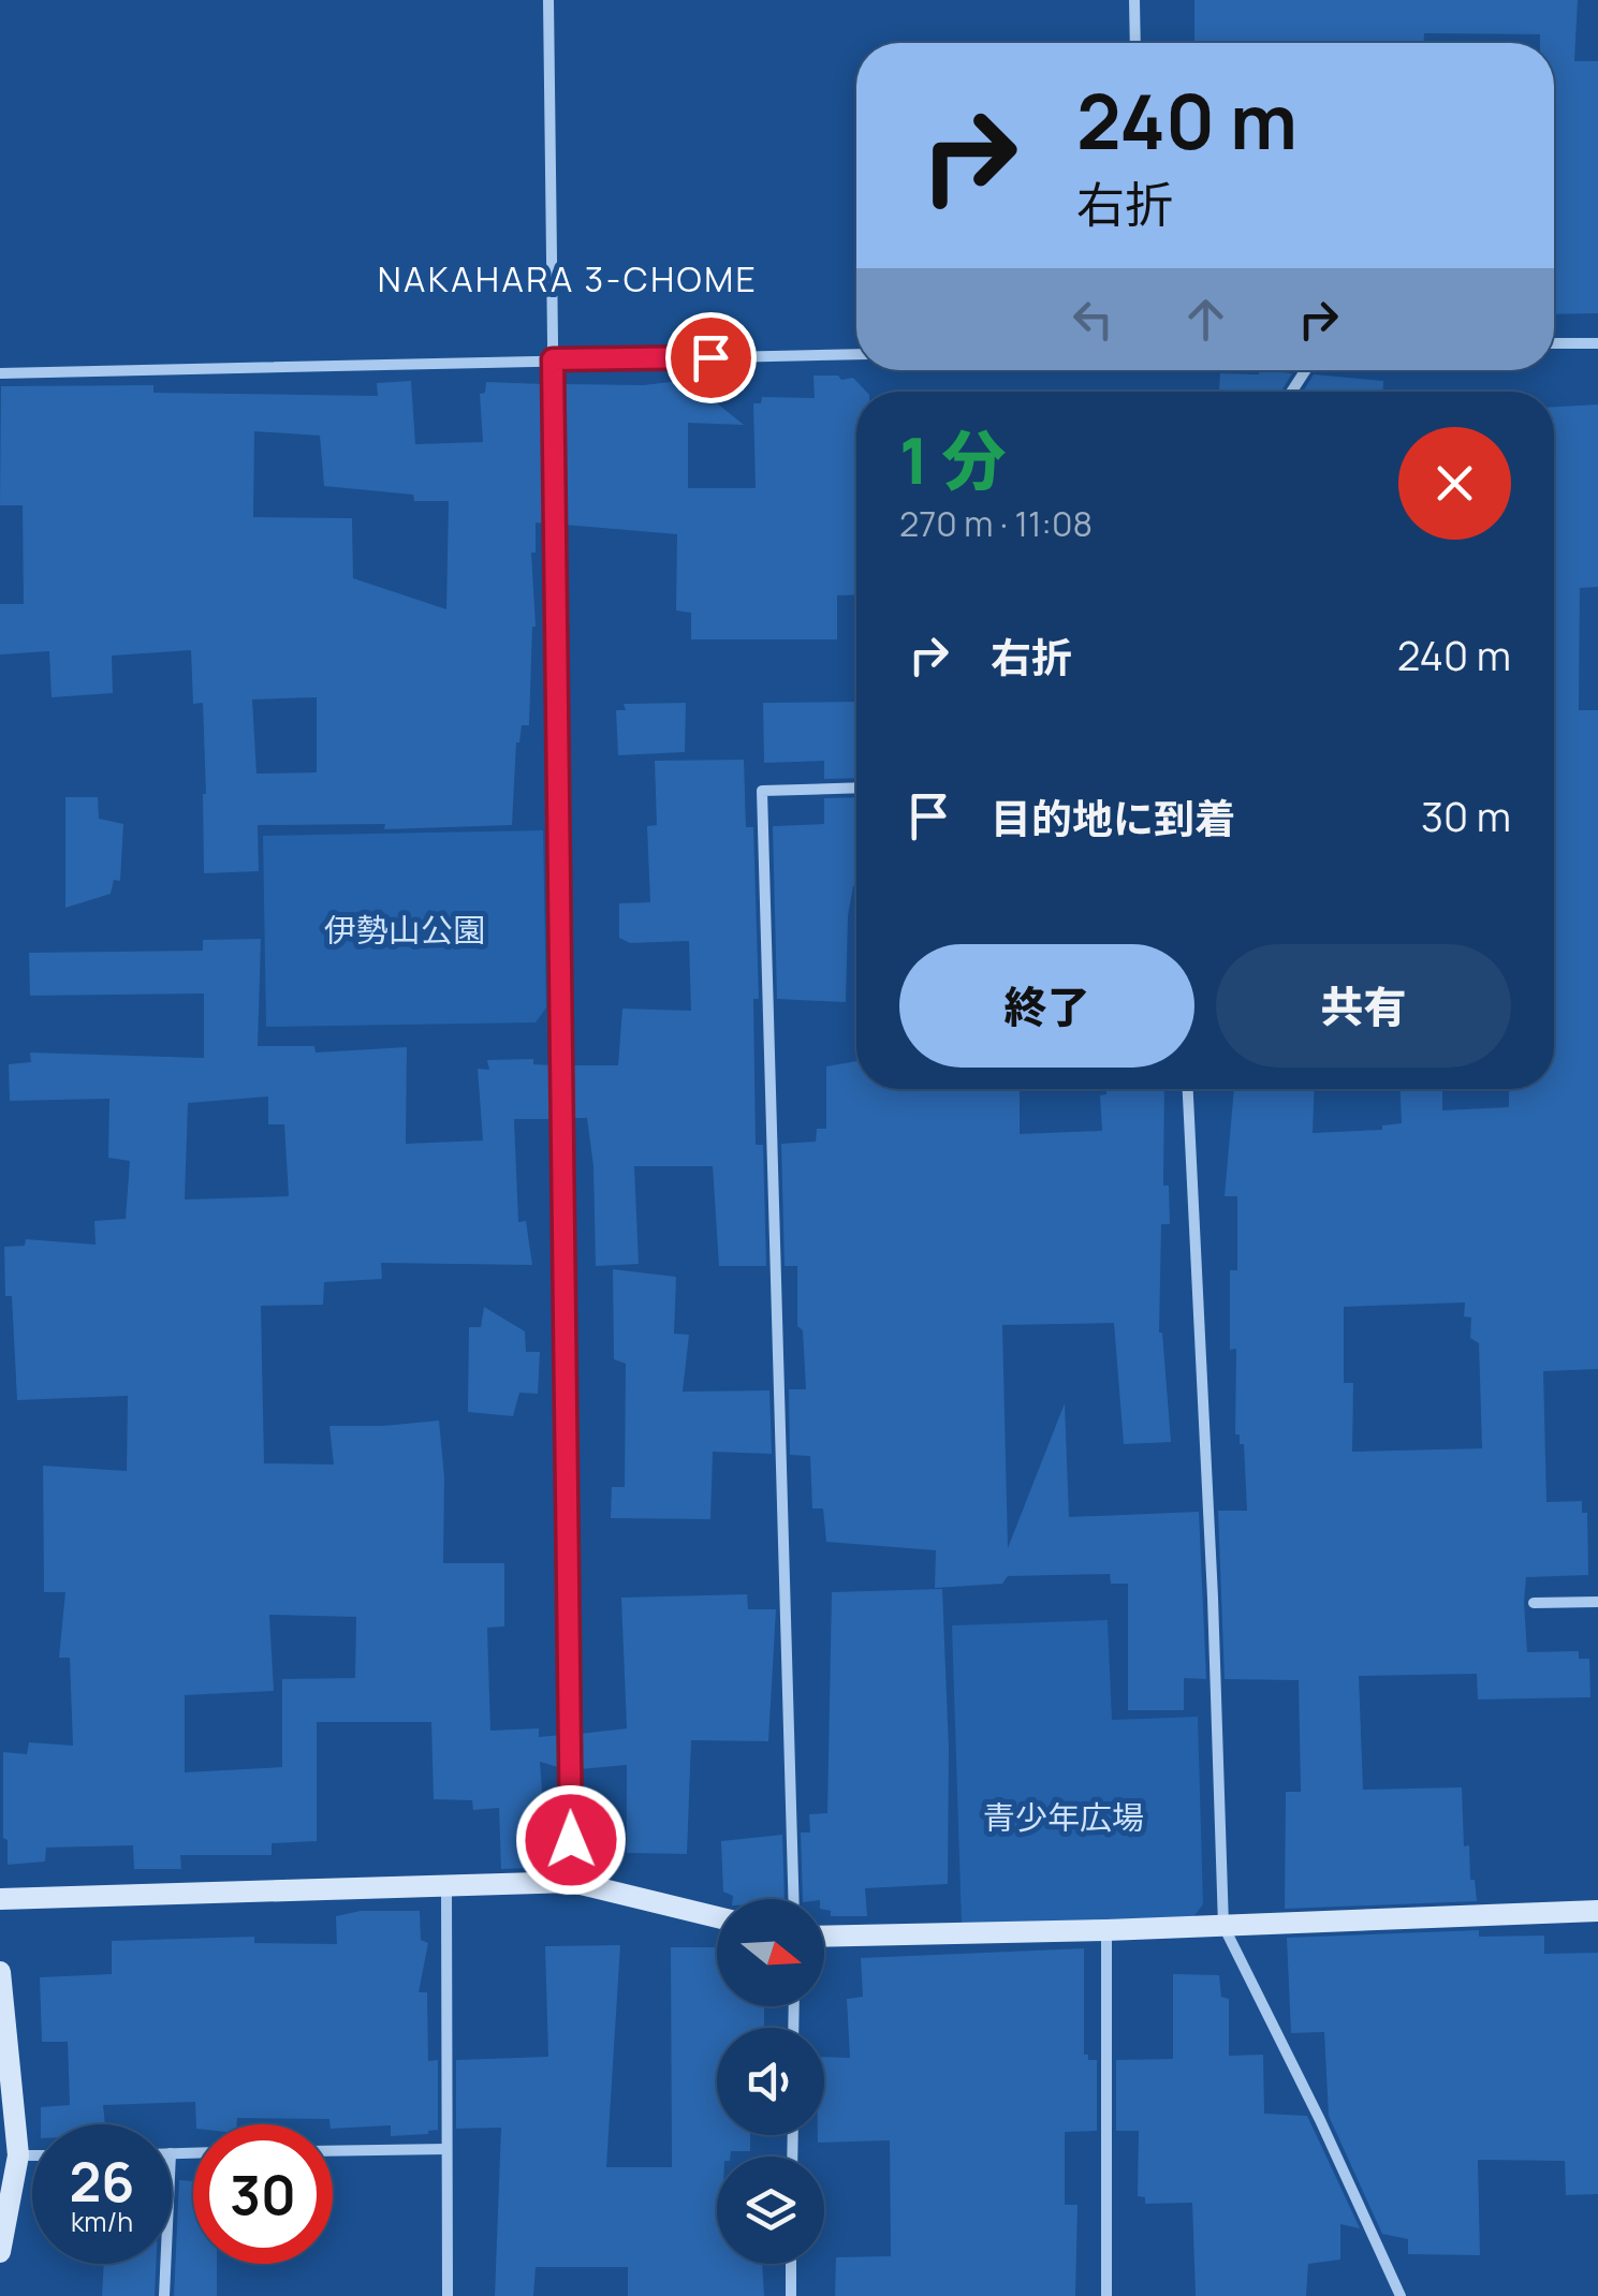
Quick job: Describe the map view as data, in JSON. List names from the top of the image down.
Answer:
{
  "districts": ["NAKAHARA 3-CHOME"],
  "parks": ["伊勢山公園", "青少年広場"],
  "north": "right",
  "page": {
    "turn": ["240 m", "右折"],
    "heading": ["1 分", "270 m · 11:08"],
    "list": [
      {
        "name": "右折",
        "value": "240 m"
      },
      {
        "name": "目的地に到着",
        "value": "30 m"
      }
    ],
    "buttons": ["終了", "共有"],
    "speed": "26 km/h",
    "limit": "30"
  }
}
